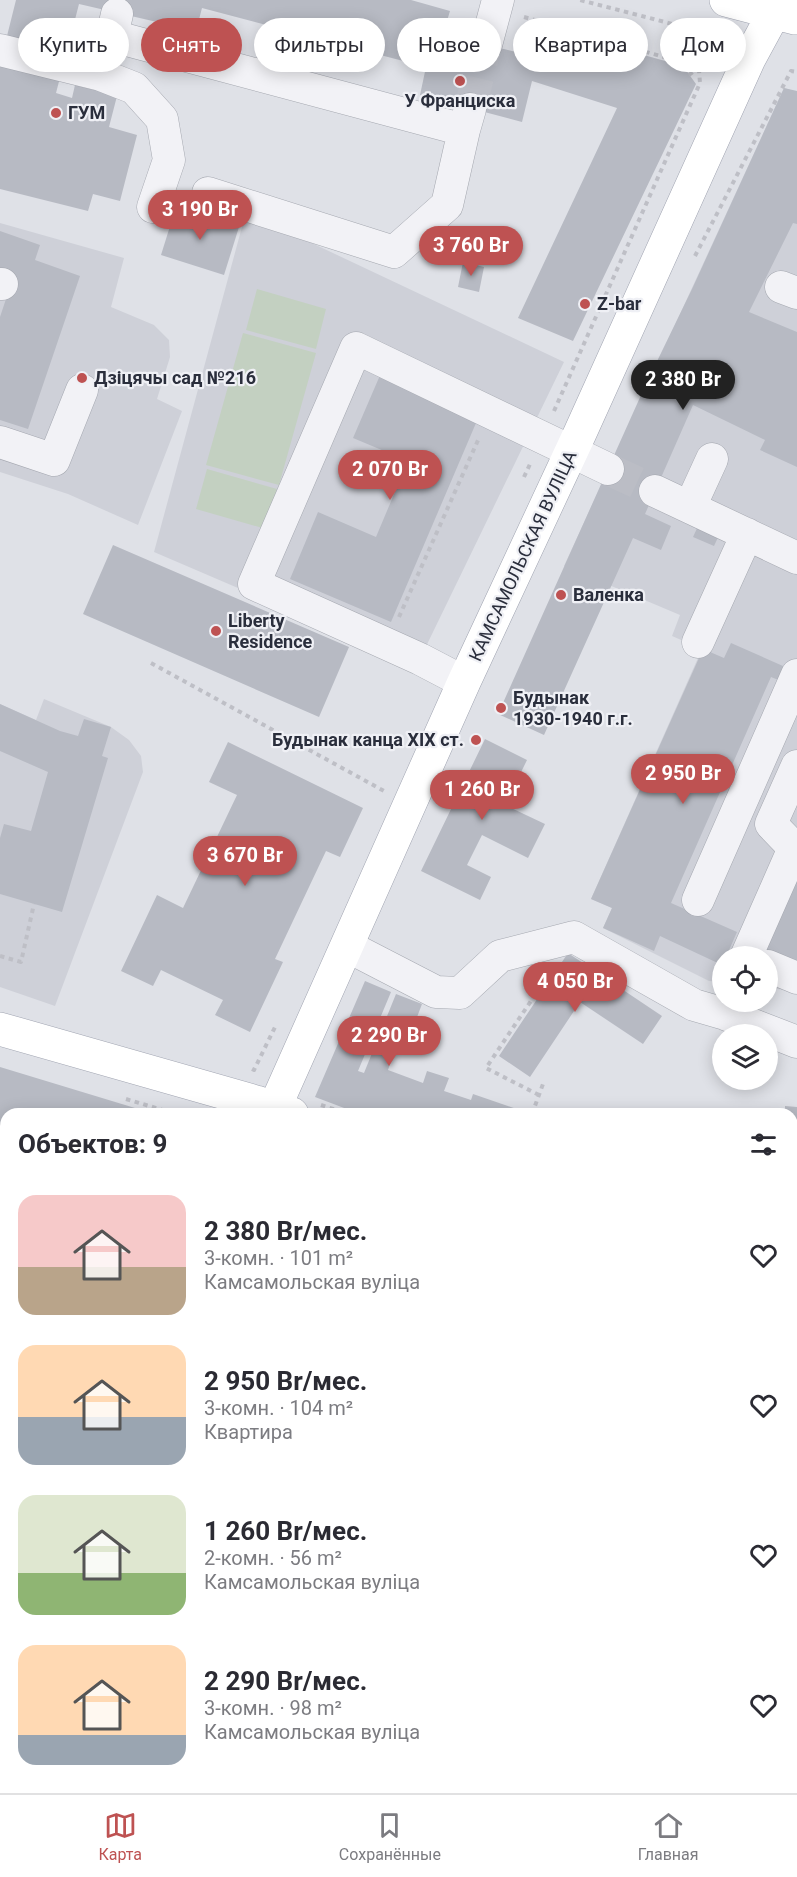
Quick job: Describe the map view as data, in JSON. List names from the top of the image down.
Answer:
{
  "streets": {
    "main road": ["КАМСАМОЛЬСКАЯ ВУЛІЦА"]
  },
  "places": [
    "У Франциска",
    "ГУМ",
    "Z-bar",
    "Дзіцячы сад №216",
    "Валенка",
    "Liberty Residence",
    "Будынак 1930-1940 г.г.",
    "Будынак канца ХІХ ст."
  ],
  "page": {
    "chip": [
      "Купить",
      "Снять",
      "Фильтры",
      "Новое",
      "Квартира",
      "Дом"
    ],
    "price": [
      "3 190 Br",
      "3 760 Br",
      "2 380 Br",
      "2 070 Br",
      "2 950 Br",
      "1 260 Br",
      "3 670 Br",
      "4 050 Br",
      "2 290 Br"
    ],
    "heading": "Объектов: 9",
    "list": [
      {
        "name": "2 380 Br/мес.",
        "note": "3-комн. · 101 m² · Камсамольская вуліца"
      },
      {
        "name": "2 950 Br/мес.",
        "note": "3-комн. · 104 m² · Квартира"
      },
      {
        "name": "1 260 Br/мес.",
        "note": "2-комн. · 56 m² · Камсамольская вуліца"
      },
      {
        "name": "2 290 Br/мес.",
        "note": "3-комн. · 98 m² · Камсамольская вуліца"
      }
    ],
    "tabs": ["Карта", "Сохранённые", "Главная"]
  }
}
